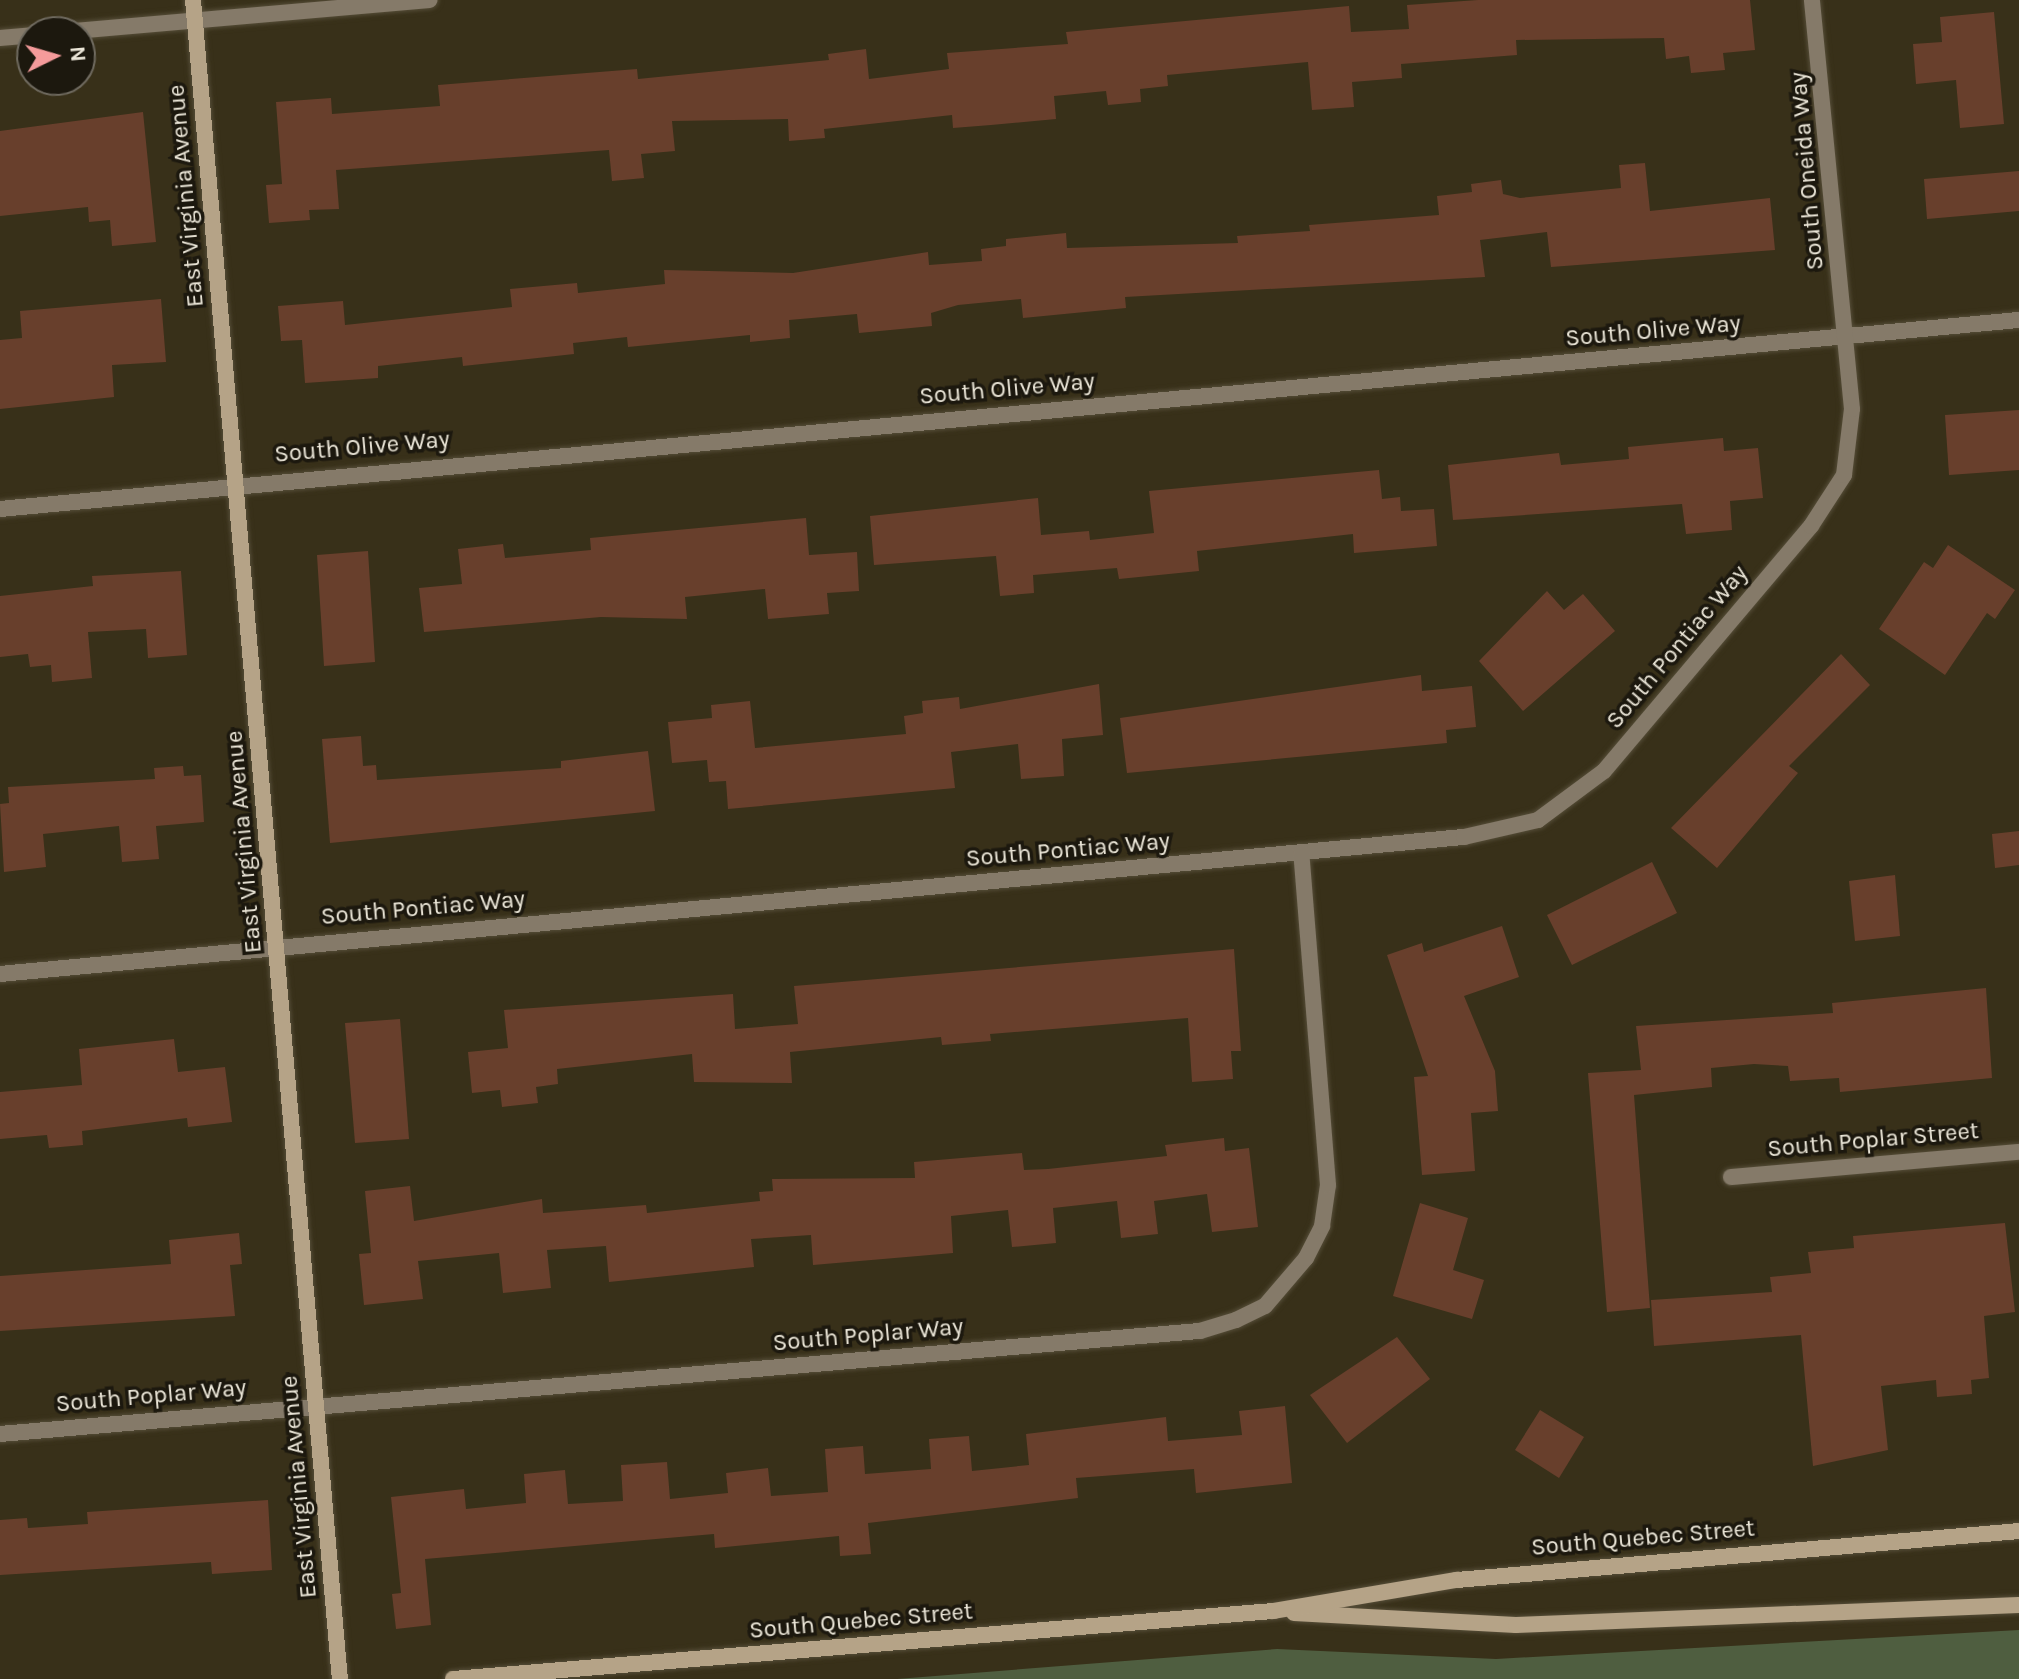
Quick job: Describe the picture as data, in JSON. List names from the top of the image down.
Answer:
{
  "streets": {
    "main road": ["East Virginia Avenue", "South Quebec Street"],
    "street": [
      "South Oneida Way",
      "South Olive Way",
      "South Pontiac Way",
      "South Poplar Street",
      "South Poplar Way"
    ]
  },
  "crossings": [
    ["South Oneida Way", "South Olive Way"],
    ["South Oneida Way", "South Pontiac Way"],
    ["East Virginia Avenue", "South Olive Way"],
    ["East Virginia Avenue", "South Pontiac Way"],
    ["East Virginia Avenue", "South Poplar Way"],
    ["South Olive Way", "South Pontiac Way"],
    ["South Pontiac Way", "South Poplar Way"]
  ],
  "north": "right"
}
